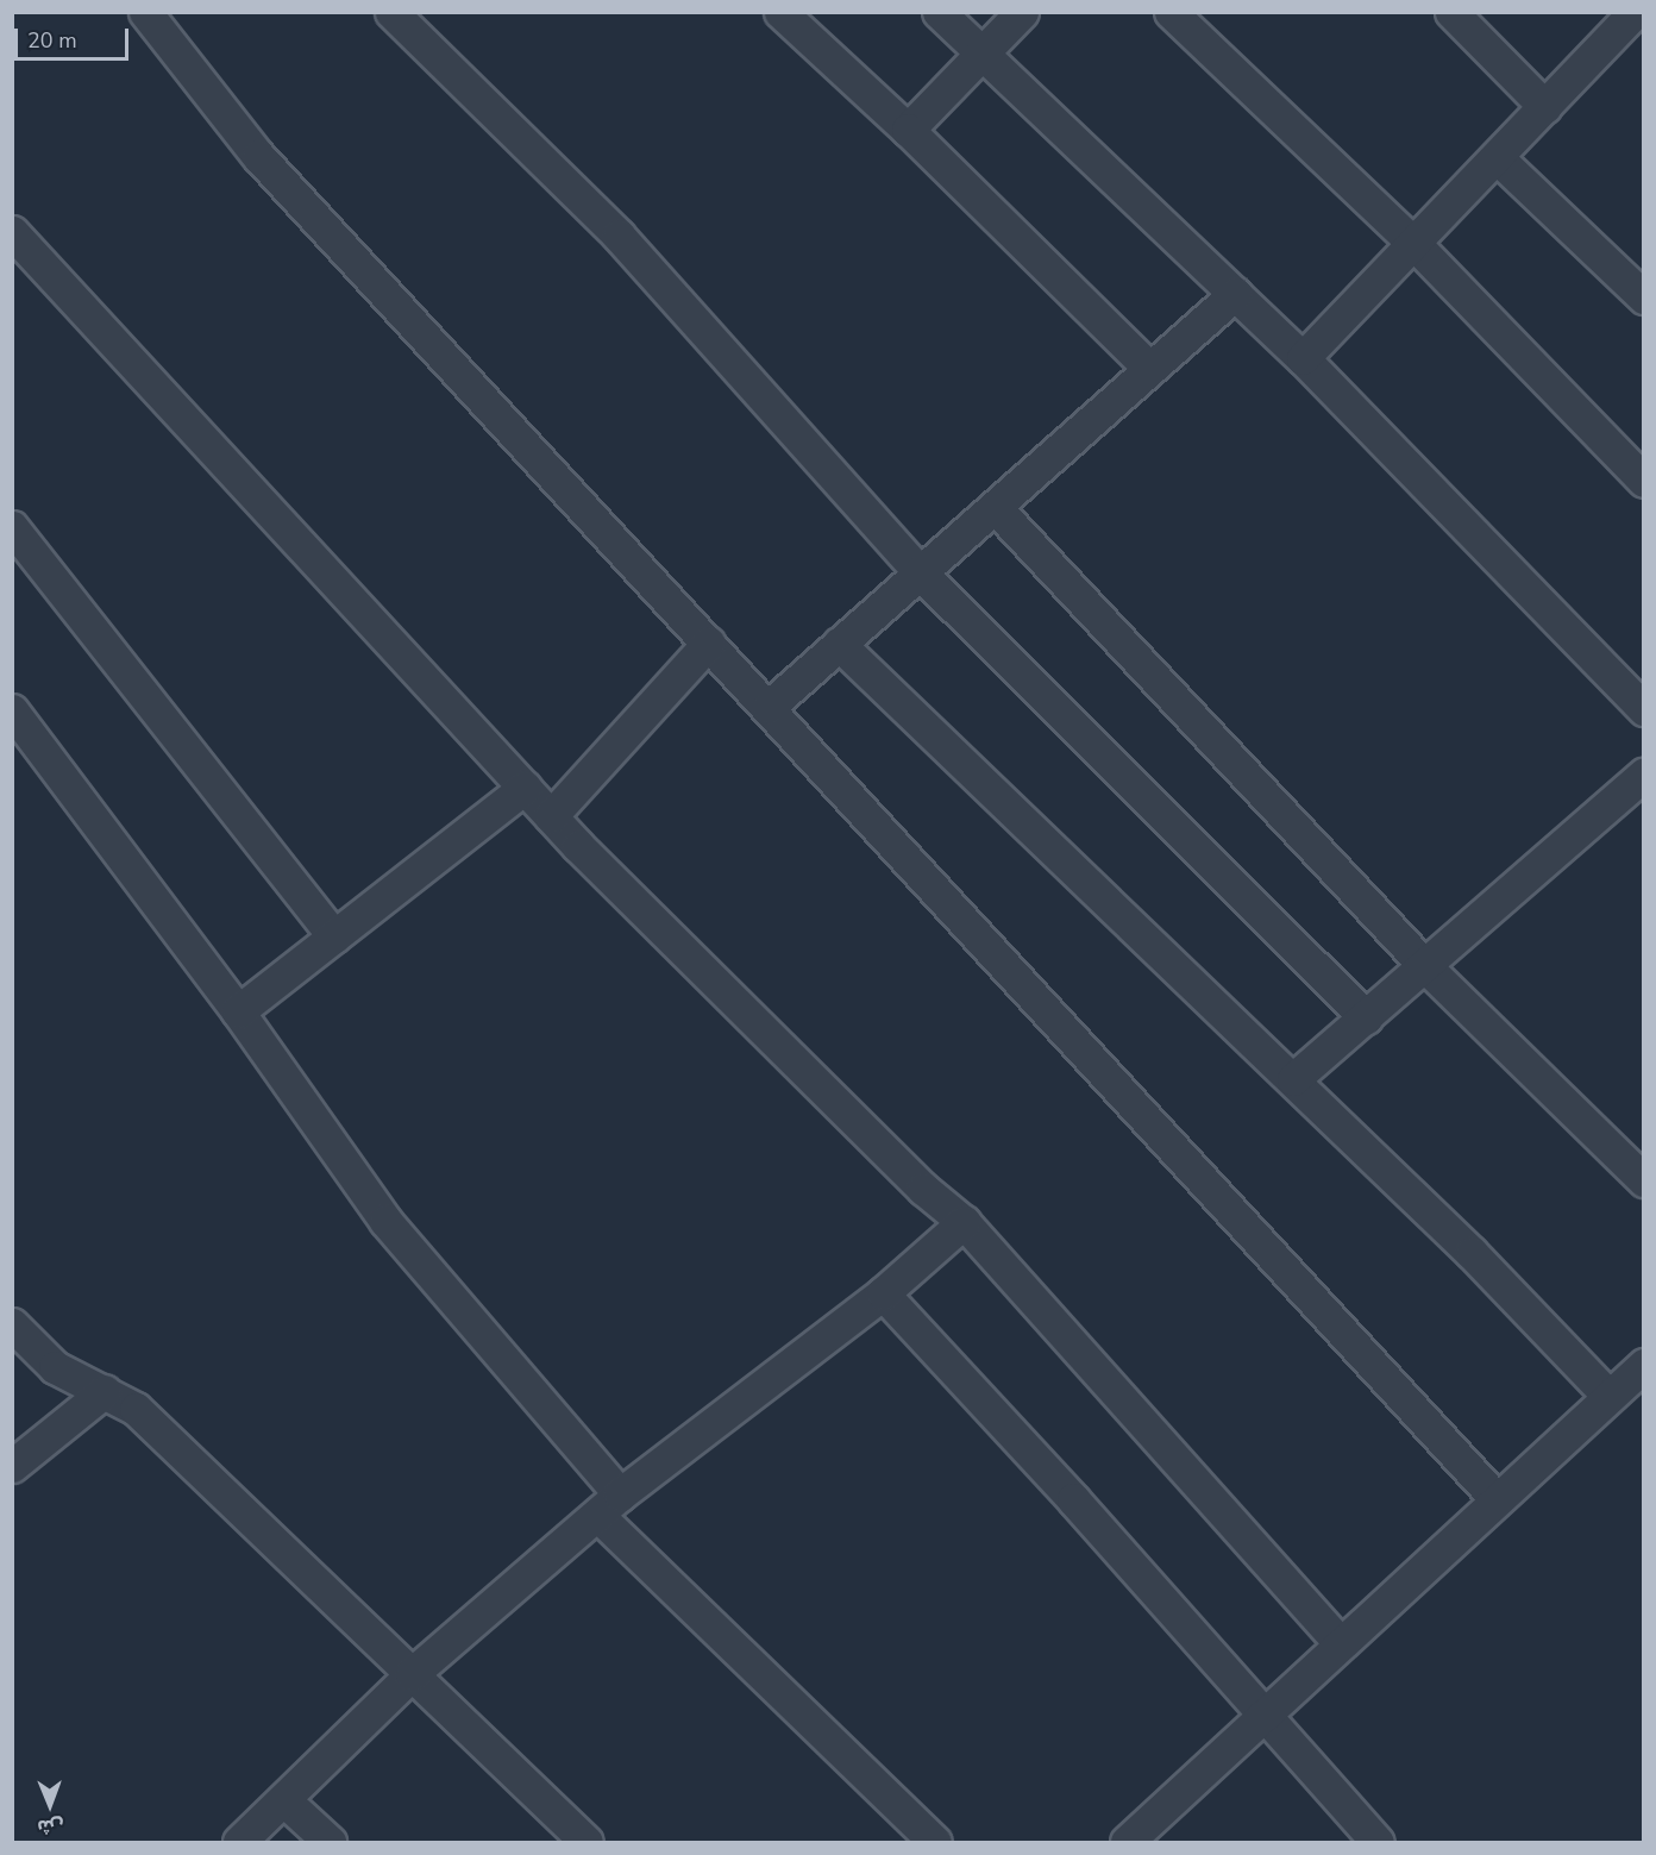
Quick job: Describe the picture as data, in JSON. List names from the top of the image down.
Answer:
{
  "scale_bar": "20 m",
  "north": "bottom"
}
